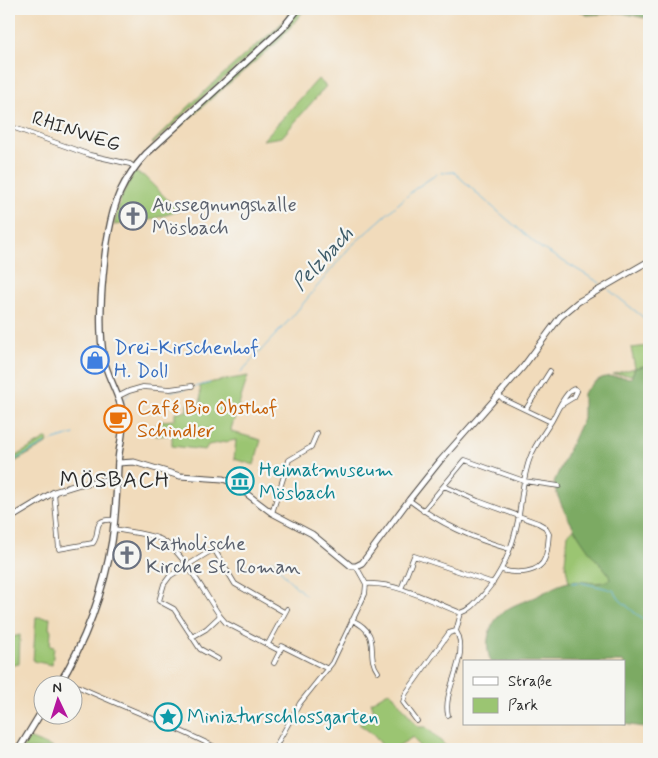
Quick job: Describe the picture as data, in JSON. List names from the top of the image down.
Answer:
{
  "streets": {
    "street": ["RHINWEG"]
  },
  "districts": ["MÖSBACH"],
  "water": ["Pelzbach"],
  "places": {
    "church": ["Aussegnungshalle Mösbach", "Katholische Kirche St. Roman"],
    "shop": ["Drei-Kirschenhof H. Doll"],
    "cafe": ["Café Bio Obsthof Schindler"],
    "museum": ["Heimatmuseum Mösbach"],
    "place": ["Miniaturschlossgarten"]
  },
  "legend": ["Straße", "Park"],
  "north": "top"
}
